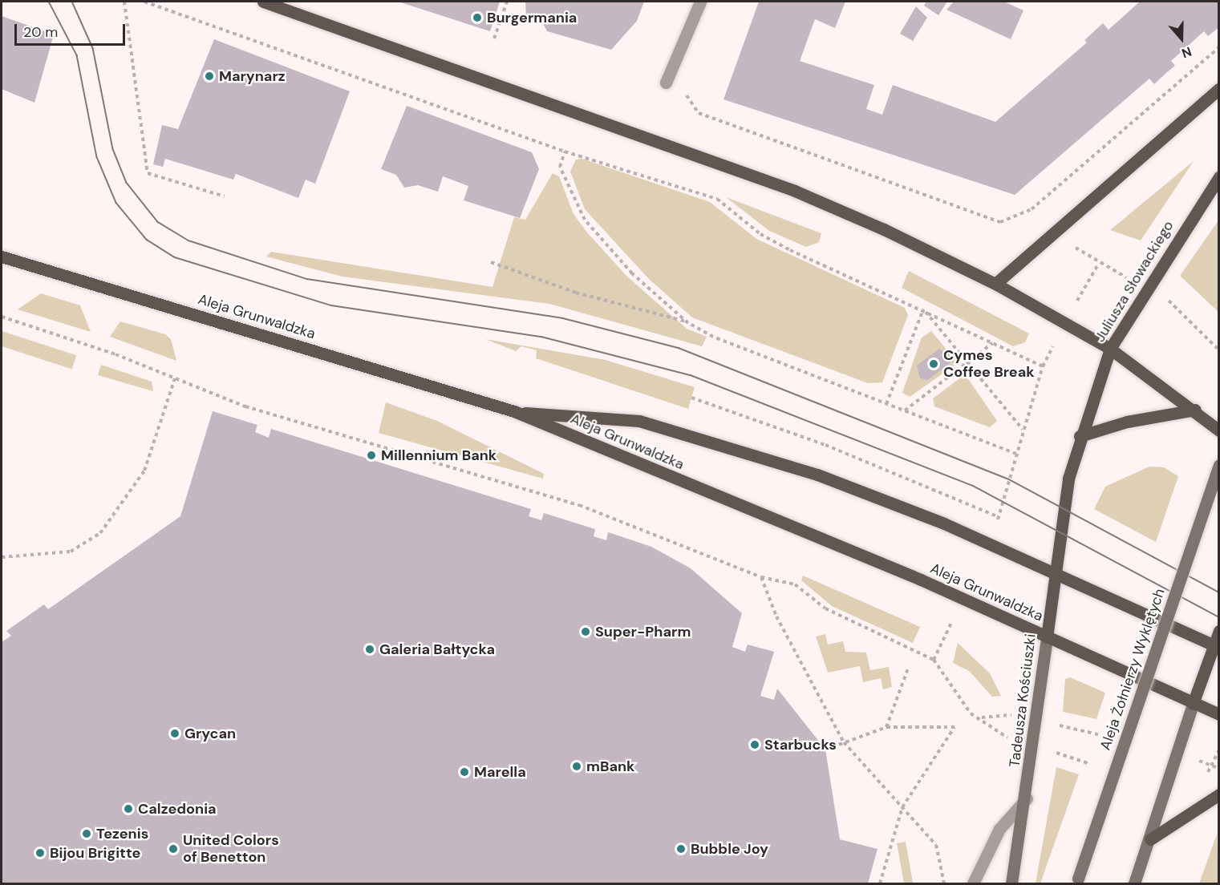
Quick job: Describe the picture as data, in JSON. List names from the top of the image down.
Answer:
{
  "streets": {
    "main road": [
      "Juliusza Słowackiego",
      "Aleja Grunwaldzka",
      "Aleja Żołnierzy Wyklętych",
      "Tadeusza Kościuszki"
    ]
  },
  "crossings": [
    ["Juliusza Słowackiego", "Tadeusza Kościuszki"],
    ["Aleja Grunwaldzka", "Tadeusza Kościuszki"]
  ],
  "places": [
    "Burgermania",
    "Marynarz",
    "Cymes Coffee Break",
    "Millennium Bank",
    "Super-Pharm",
    "Galeria Bałtycka",
    "Grycan",
    "Starbucks",
    "mBank",
    "Marella",
    "Calzedonia",
    "Tezenis",
    "United Colors of Benetton",
    "Bubble Joy",
    "Bijou Brigitte"
  ],
  "scale_bar": "20 m",
  "north": "bottom"
}
